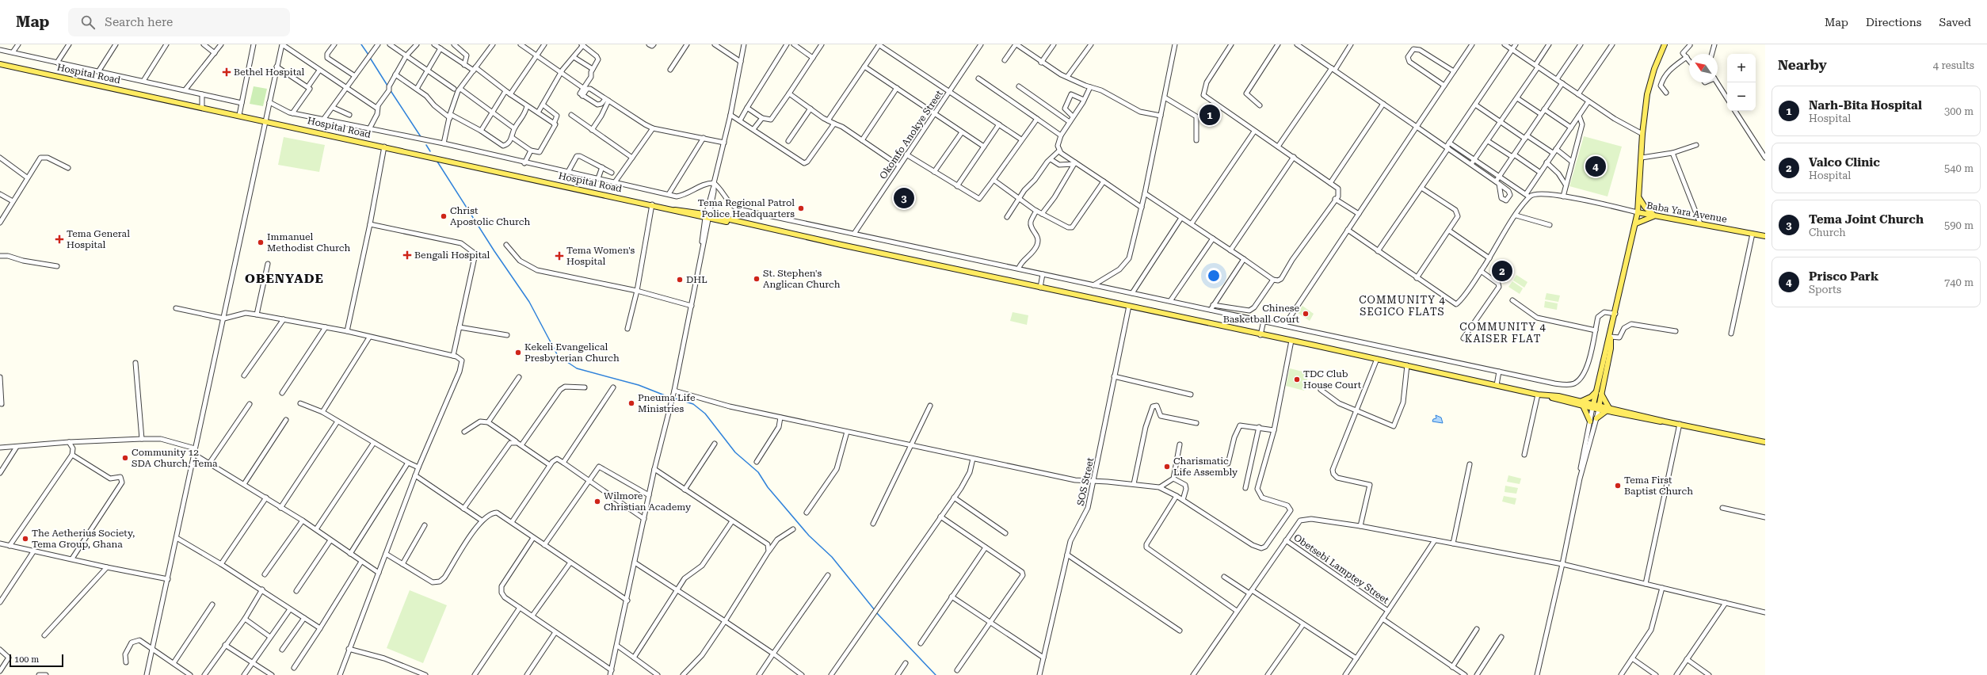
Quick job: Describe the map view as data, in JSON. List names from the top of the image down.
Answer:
{
  "streets": {
    "main road": ["Hospital Road", "Baba Yara Avenue"],
    "street": ["Okomfo Anokye Street", "SOS Street", "Obetsebi Lamptey Street"]
  },
  "crossings": [
    ["Hospital Road", "Baba Yara Avenue"],
    ["Hospital Road", "SOS Street"]
  ],
  "districts": ["OBENYADE", "COMMUNITY 4 SEGICO FLATS", "COMMUNITY 4 KAISER FLAT"],
  "places": {
    "health": [
      "Bethel Hospital",
      "Tema General Hospital",
      "Bengali Hospital",
      "Tema Women's Hospital"
    ],
    "other": [
      "Tema Regional Patrol Police Headquarters",
      "Christ Apostolic Church",
      "Immanuel Methodist Church",
      "St. Stephen's Anglican Church",
      "DHL",
      "Chinese Basketball Court",
      "Kekeli Evangelical Presbyterian Church",
      "TDC Club House Court",
      "Pneuma Life Ministries",
      "Community 12 SDA Church, Tema",
      "Charismatic Life Assembly",
      "Tema First Baptist Church",
      "Wilmore Christian Academy",
      "The Aetherius Society, Tema Group, Ghana"
    ]
  },
  "scale_bar": "100 m",
  "north": "top left",
  "page": {
    "header": "Map",
    "search": "Search here",
    "nav": ["Map", "Directions", "Saved"],
    "heading": ["Nearby", "4 results"],
    "map_buttons": ["+", "−"],
    "list": [
      {
        "mark": "1",
        "name": "Narh-Bita Hospital",
        "note": "Hospital",
        "value": "300 m"
      },
      {
        "mark": "2",
        "name": "Valco Clinic",
        "note": "Hospital",
        "value": "540 m"
      },
      {
        "mark": "3",
        "name": "Tema Joint Church",
        "note": "Church",
        "value": "590 m"
      },
      {
        "mark": "4",
        "name": "Prisco Park",
        "note": "Sports",
        "value": "740 m"
      }
    ],
    "pins": [
      "1",
      "4",
      "3",
      "2"
    ],
    "scale": "100 m"
  }
}
